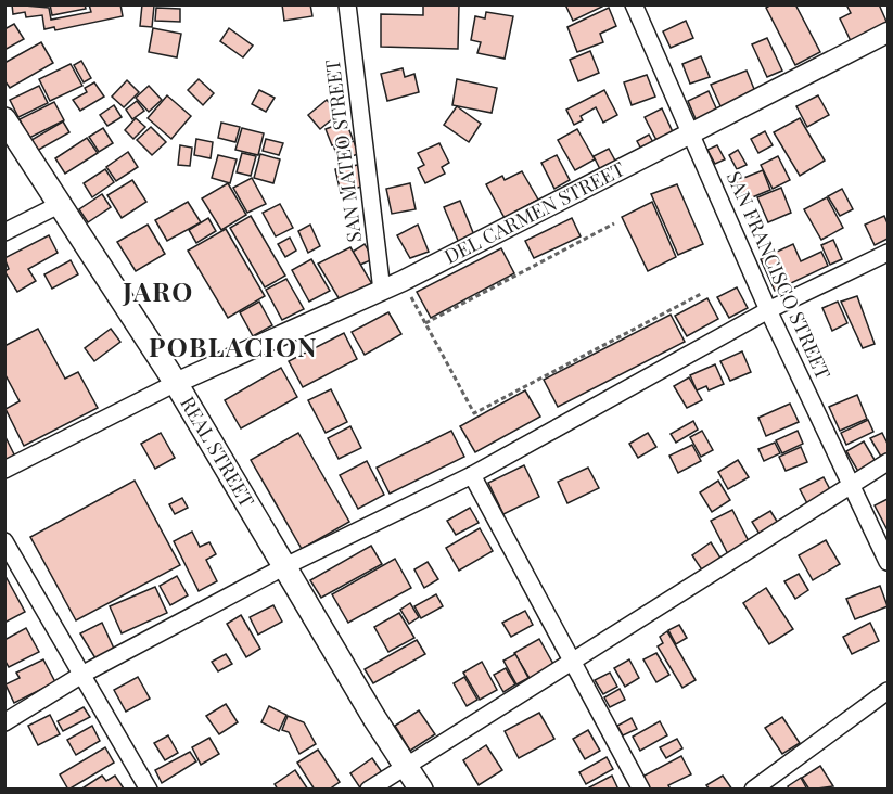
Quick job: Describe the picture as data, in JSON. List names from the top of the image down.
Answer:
{
  "streets": {
    "main road": ["REAL STREET"],
    "street": ["SAN MATEO STREET", "DEL CARMEN STREET", "SAN FRANCISCO STREET"]
  },
  "crossings": [
    ["SAN MATEO STREET", "DEL CARMEN STREET"],
    ["DEL CARMEN STREET", "SAN FRANCISCO STREET"],
    ["DEL CARMEN STREET", "REAL STREET"]
  ],
  "districts": ["JARO", "POBLACION"]
}
